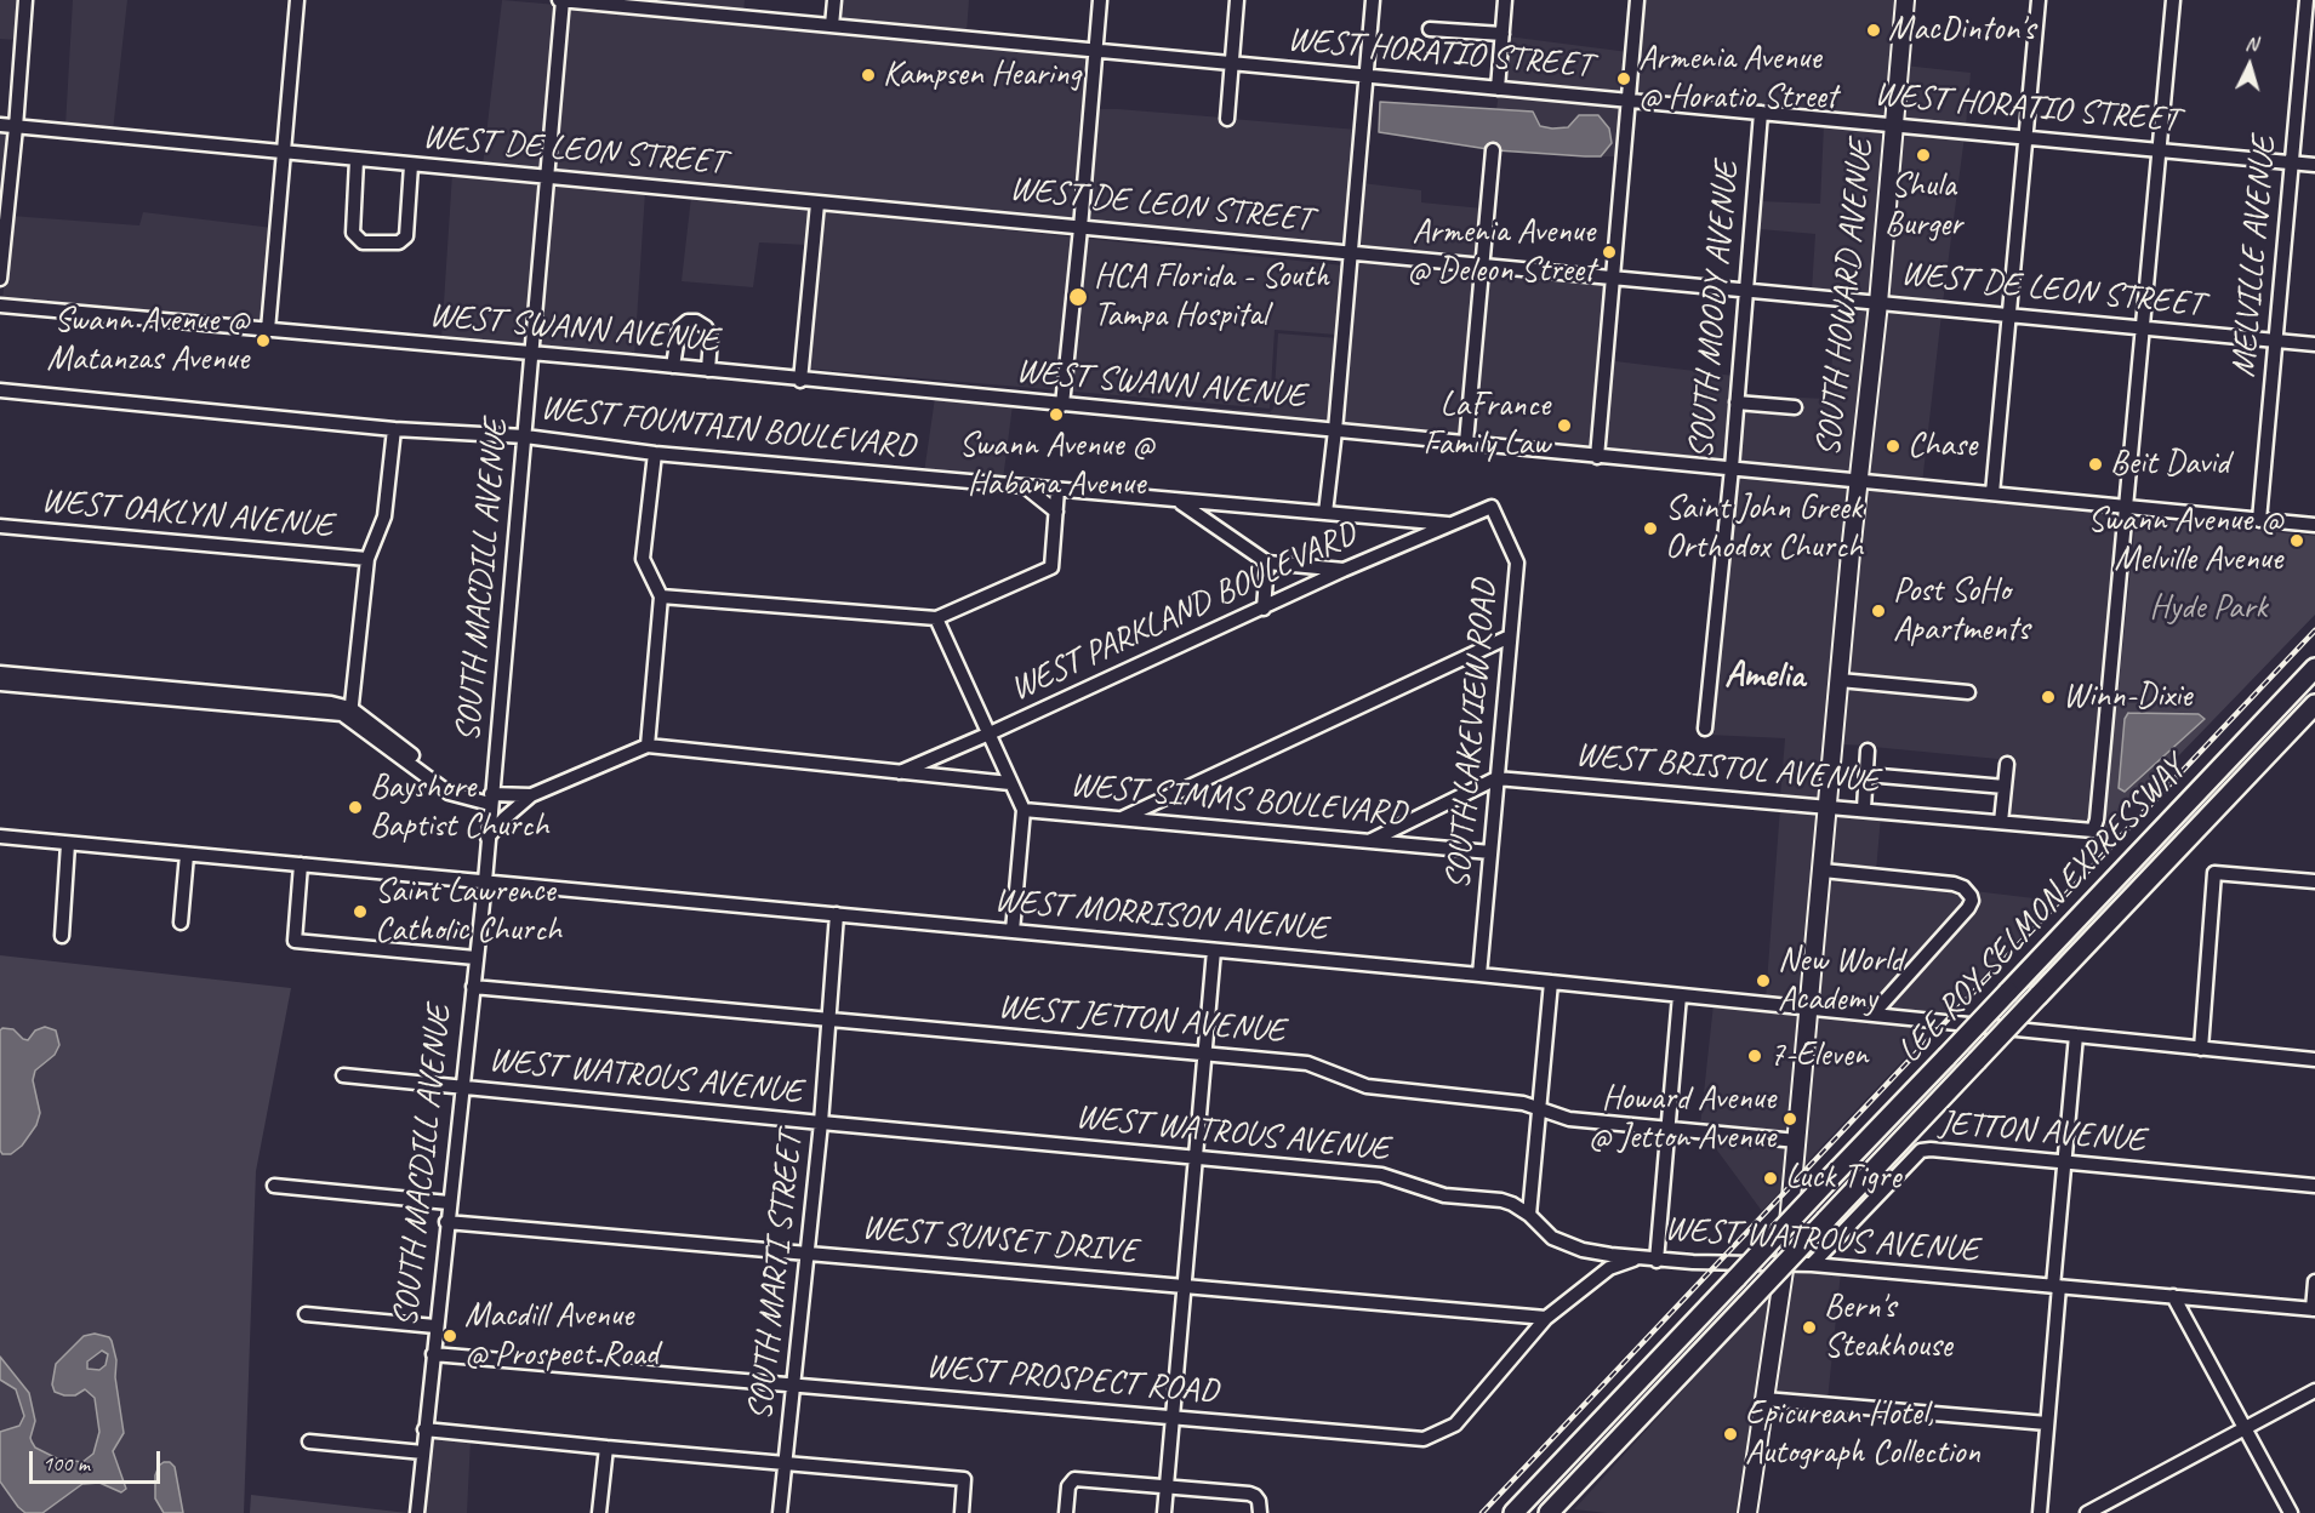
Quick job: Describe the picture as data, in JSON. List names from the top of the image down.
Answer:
{
  "streets": {
    "highway": ["LEE ROY SELMON EXPRESSWAY"],
    "main road": ["SOUTH HOWARD AVENUE"],
    "street": [
      "WEST HORATIO STREET",
      "WEST DE LEON STREET",
      "MELVILLE AVENUE",
      "SOUTH MOODY AVENUE",
      "WEST SWANN AVENUE",
      "WEST FOUNTAIN BOULEVARD",
      "WEST OAKLYN AVENUE",
      "SOUTH MACDILL AVENUE",
      "WEST PARKLAND BOULEVARD",
      "SOUTH LAKEVIEW ROAD",
      "WEST BRISTOL AVENUE",
      "WEST SIMMS BOULEVARD",
      "WEST MORRISON AVENUE",
      "WEST JETTON AVENUE",
      "WEST WATROUS AVENUE",
      "JETTON AVENUE",
      "WEST SUNSET DRIVE",
      "SOUTH MARTI STREET",
      "WEST PROSPECT ROAD"
    ]
  },
  "crossings": [
    ["WEST HORATIO STREET", "MELVILLE AVENUE"],
    ["WEST HORATIO STREET", "SOUTH HOWARD AVENUE"],
    ["WEST HORATIO STREET", "SOUTH MOODY AVENUE"],
    ["WEST HORATIO STREET", "SOUTH MACDILL AVENUE"],
    ["WEST DE LEON STREET", "MELVILLE AVENUE"],
    ["WEST DE LEON STREET", "SOUTH HOWARD AVENUE"],
    ["WEST DE LEON STREET", "SOUTH MOODY AVENUE"],
    ["WEST DE LEON STREET", "SOUTH MACDILL AVENUE"],
    ["MELVILLE AVENUE", "WEST SWANN AVENUE"],
    ["SOUTH HOWARD AVENUE", "WEST SWANN AVENUE"],
    ["SOUTH HOWARD AVENUE", "WEST BRISTOL AVENUE"],
    ["SOUTH HOWARD AVENUE", "WEST MORRISON AVENUE"],
    ["SOUTH HOWARD AVENUE", "WEST JETTON AVENUE"],
    ["SOUTH HOWARD AVENUE", "WEST WATROUS AVENUE"],
    ["SOUTH MOODY AVENUE", "WEST SWANN AVENUE"],
    ["WEST SWANN AVENUE", "SOUTH MACDILL AVENUE"],
    ["WEST SWANN AVENUE", "WEST BRISTOL AVENUE"],
    ["WEST FOUNTAIN BOULEVARD", "SOUTH MACDILL AVENUE"],
    ["WEST FOUNTAIN BOULEVARD", "WEST PARKLAND BOULEVARD"],
    ["SOUTH MACDILL AVENUE", "WEST PARKLAND BOULEVARD"],
    ["SOUTH MACDILL AVENUE", "WEST MORRISON AVENUE"],
    ["SOUTH MACDILL AVENUE", "WEST JETTON AVENUE"],
    ["SOUTH MACDILL AVENUE", "WEST WATROUS AVENUE"],
    ["SOUTH MACDILL AVENUE", "WEST SUNSET DRIVE"],
    ["SOUTH MACDILL AVENUE", "WEST PROSPECT ROAD"],
    ["WEST PARKLAND BOULEVARD", "SOUTH LAKEVIEW ROAD"],
    ["SOUTH LAKEVIEW ROAD", "WEST BRISTOL AVENUE"],
    ["SOUTH LAKEVIEW ROAD", "WEST SIMMS BOULEVARD"],
    ["SOUTH LAKEVIEW ROAD", "WEST MORRISON AVENUE"],
    ["WEST MORRISON AVENUE", "SOUTH MARTI STREET"],
    ["WEST JETTON AVENUE", "SOUTH MARTI STREET"],
    ["WEST WATROUS AVENUE", "JETTON AVENUE"],
    ["WEST WATROUS AVENUE", "SOUTH MARTI STREET"],
    ["WEST WATROUS AVENUE", "WEST PROSPECT ROAD"],
    ["WEST SUNSET DRIVE", "SOUTH MARTI STREET"],
    ["WEST SUNSET DRIVE", "WEST PROSPECT ROAD"],
    ["SOUTH MARTI STREET", "WEST PROSPECT ROAD"]
  ],
  "districts": ["Amelia"],
  "parks": ["Hyde Park"],
  "places": [
    "MacDinton's",
    "Kampsen Hearing",
    "Armenia Avenue @ Horatio Street",
    "Shula Burger",
    "Armenia Avenue @ Deleon Street",
    "HCA Florida - South Tampa Hospital",
    "Swann Avenue @ Matanzas Avenue",
    "Swann Avenue @ Habana Avenue",
    "LaFrance Family Law",
    "Chase",
    "Beit David",
    "Saint John Greek Orthodox Church",
    "Swann Avenue @ Melville Avenue",
    "Post SoHo Apartments",
    "Winn-Dixie",
    "Bayshore Baptist Church",
    "Saint Lawrence Catholic Church",
    "New World Academy",
    "7-Eleven",
    "Howard Avenue @ Jetton Avenue",
    "Luck Tigre",
    "Bern's Steakhouse",
    "Macdill Avenue @ Prospect Road",
    "Epicurean Hotel, Autograph Collection"
  ],
  "scale_bar": "100 m",
  "north": "top"
}
